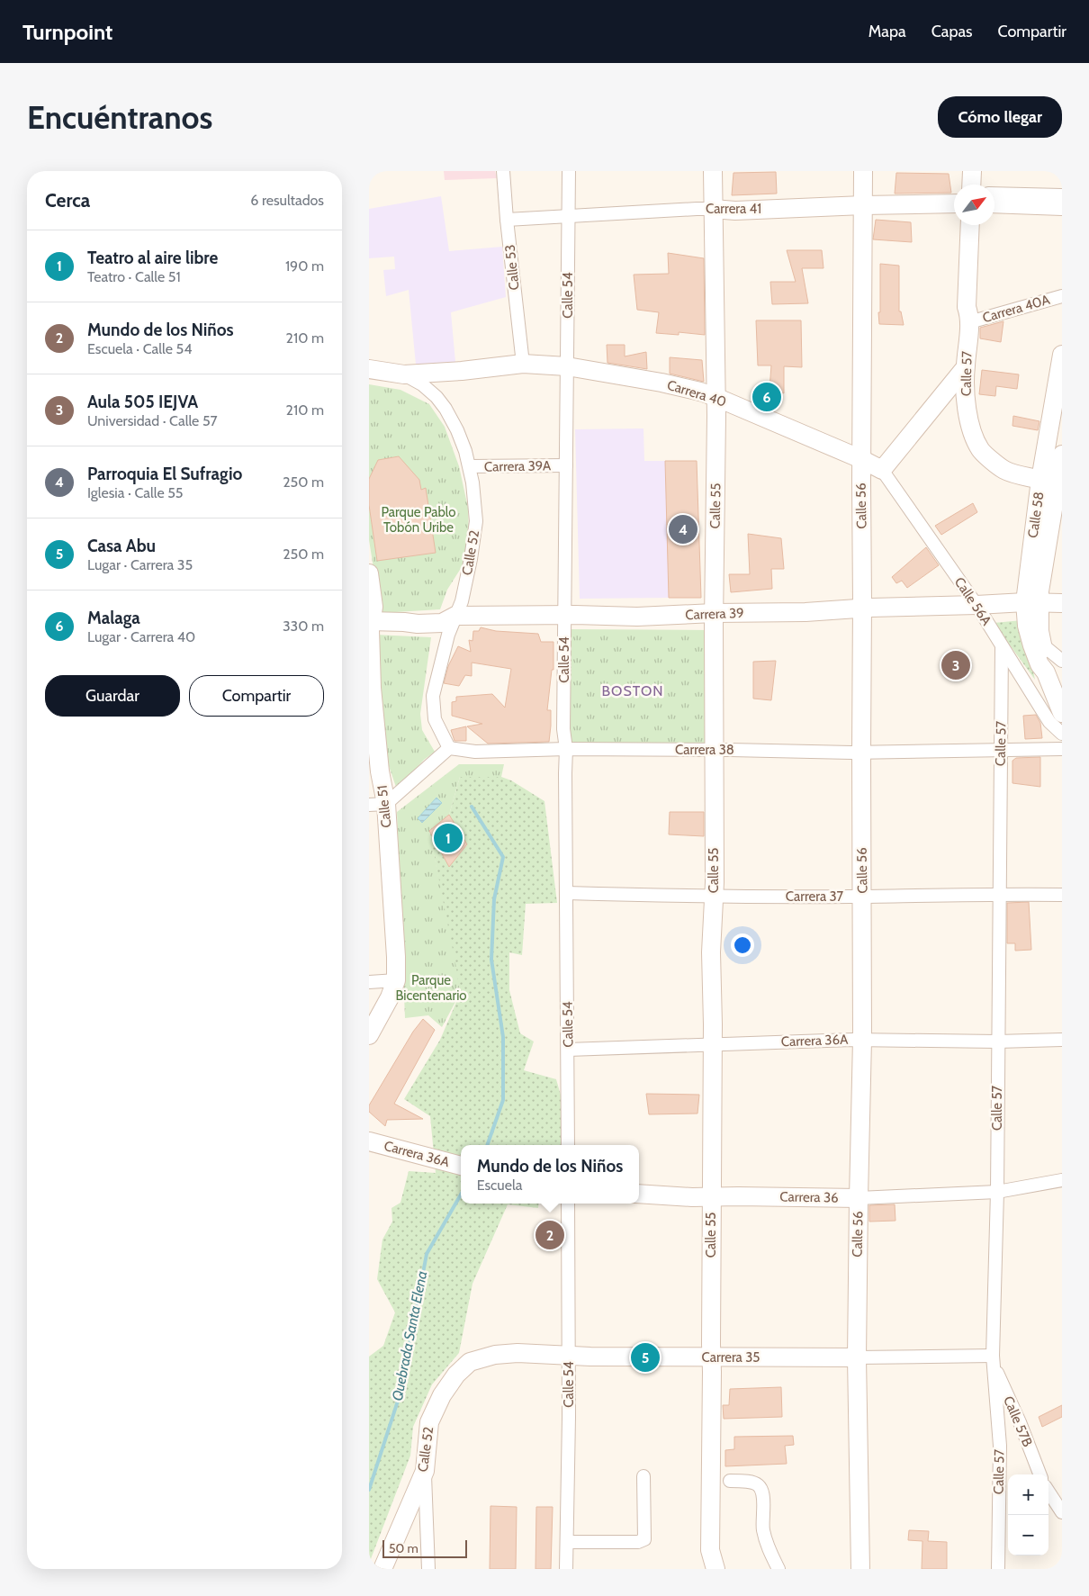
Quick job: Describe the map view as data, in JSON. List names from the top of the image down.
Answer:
{
  "streets": {
    "street": [
      "Carrera 41",
      "Calle 53",
      "Calle 54",
      "Carrera 40A",
      "Calle 57",
      "Carrera 40",
      "Carrera 39A",
      "Calle 55",
      "Calle 56",
      "Calle 58",
      "Calle 52",
      "Calle 56A",
      "Carrera 39",
      "Carrera 38",
      "Calle 51",
      "Carrera 37",
      "Carrera 36A",
      "Carrera 36",
      "Carrera 35",
      "Calle 57B"
    ]
  },
  "crossings": [
    ["Carrera 41", "Calle 53"],
    ["Carrera 41", "Calle 54"],
    ["Carrera 41", "Calle 55"],
    ["Carrera 41", "Calle 56"],
    ["Calle 53", "Carrera 40"],
    ["Calle 54", "Carrera 40"],
    ["Calle 54", "Carrera 39A"],
    ["Calle 54", "Carrera 39"],
    ["Calle 54", "Carrera 38"],
    ["Calle 54", "Carrera 37"],
    ["Calle 54", "Carrera 36A"],
    ["Calle 54", "Carrera 35"],
    ["Carrera 40A", "Calle 57"],
    ["Calle 57", "Calle 58"],
    ["Calle 57", "Calle 56A"],
    ["Calle 57", "Carrera 38"],
    ["Calle 57", "Carrera 37"],
    ["Calle 57", "Carrera 36A"],
    ["Calle 57", "Carrera 36"],
    ["Calle 57", "Carrera 35"],
    ["Calle 57", "Calle 57B"],
    ["Carrera 40", "Calle 55"],
    ["Carrera 40", "Calle 56"],
    ["Carrera 40", "Calle 52"],
    ["Carrera 40", "Calle 56A"],
    ["Carrera 39A", "Calle 52"],
    ["Calle 55", "Carrera 39"],
    ["Calle 55", "Carrera 38"],
    ["Calle 55", "Carrera 37"],
    ["Calle 55", "Carrera 36A"],
    ["Calle 55", "Carrera 36"],
    ["Calle 55", "Carrera 35"],
    ["Calle 56", "Carrera 39"],
    ["Calle 56", "Carrera 38"],
    ["Calle 56", "Carrera 37"],
    ["Calle 56", "Carrera 36A"],
    ["Calle 56", "Carrera 36"],
    ["Calle 56", "Carrera 35"],
    ["Calle 58", "Carrera 39"],
    ["Calle 52", "Carrera 39"],
    ["Calle 52", "Carrera 38"],
    ["Calle 52", "Carrera 35"],
    ["Calle 56A", "Carrera 39"],
    ["Carrera 39", "Calle 51"],
    ["Carrera 35", "Calle 57B"]
  ],
  "districts": ["BOSTON"],
  "water": ["Quebrada Santa Elena"],
  "parks": ["Parque Pablo Tobón Uribe", "Parque Bicentenario"],
  "scale_bar": "50 m",
  "north": "top right",
  "page": {
    "header": "Turnpoint",
    "nav": ["Mapa", "Capas", "Compartir"],
    "buttons": [
      "Cómo llegar",
      ["Guardar", "Compartir"]
    ],
    "title": "Encuéntranos",
    "heading": ["Cerca", "6 resultados"],
    "list": [
      {
        "mark": "1",
        "name": "Teatro al aire libre",
        "note": "Teatro · Calle 51",
        "value": "190 m"
      },
      {
        "mark": "2",
        "name": "Mundo de los Niños",
        "note": "Escuela · Calle 54",
        "value": "210 m"
      },
      {
        "mark": "3",
        "name": "Aula 505 IEJVA",
        "note": "Universidad · Calle 57",
        "value": "210 m"
      },
      {
        "mark": "4",
        "name": "Parroquia El Sufragio",
        "note": "Iglesia · Calle 55",
        "value": "250 m"
      },
      {
        "mark": "5",
        "name": "Casa Abu",
        "note": "Lugar · Carrera 35",
        "value": "250 m"
      },
      {
        "mark": "6",
        "name": "Malaga",
        "note": "Lugar · Carrera 40",
        "value": "330 m"
      }
    ],
    "pins": [
      "6",
      "4",
      "3",
      "1",
      "2",
      "5"
    ],
    "popup": ["Mundo de los Niños", "Escuela"],
    "map_buttons": ["+", "−"],
    "scale": "50 m"
  }
}
